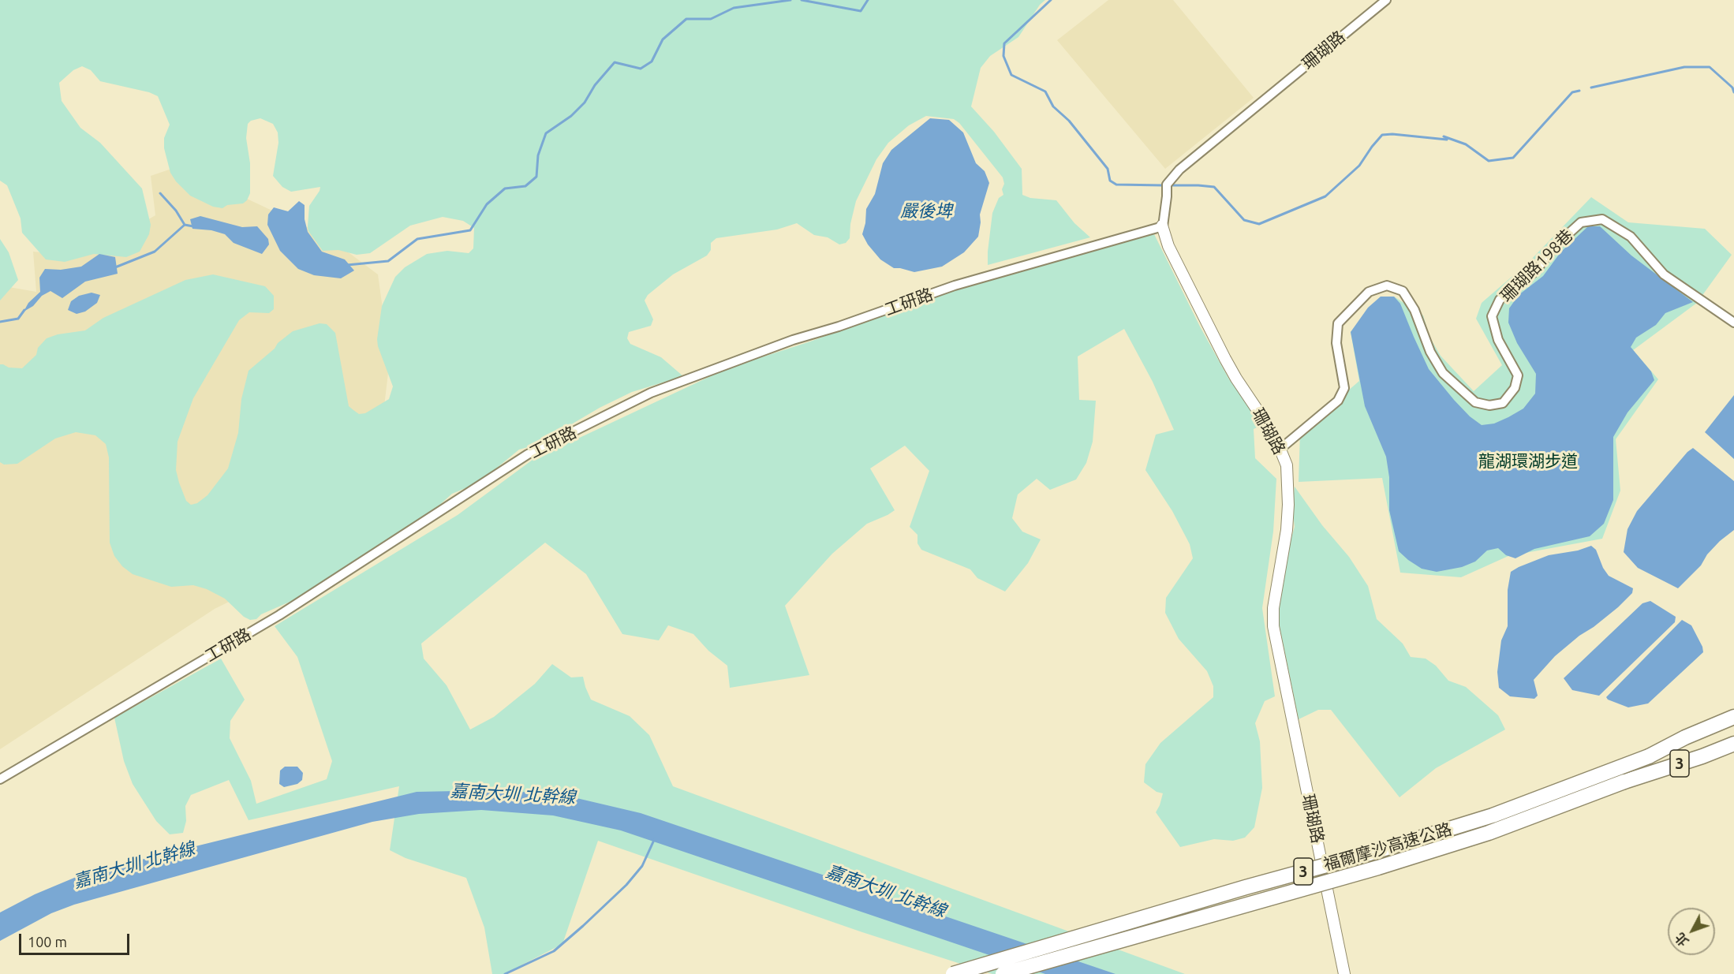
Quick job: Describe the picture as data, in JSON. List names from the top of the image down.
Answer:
{
  "streets": {
    "highway": ["3", "福爾摩沙高速公路"],
    "street": ["珊瑚路", "珊瑚路198巷", "工研路"]
  },
  "crossings": [
    ["珊瑚路", "珊瑚路198巷"],
    ["珊瑚路", "工研路"]
  ],
  "water": ["嚴後埤", "嘉南大圳 北幹線"],
  "parks": ["龍湖環湖步道"],
  "scale_bar": "100 m",
  "north": "bottom left"
}
